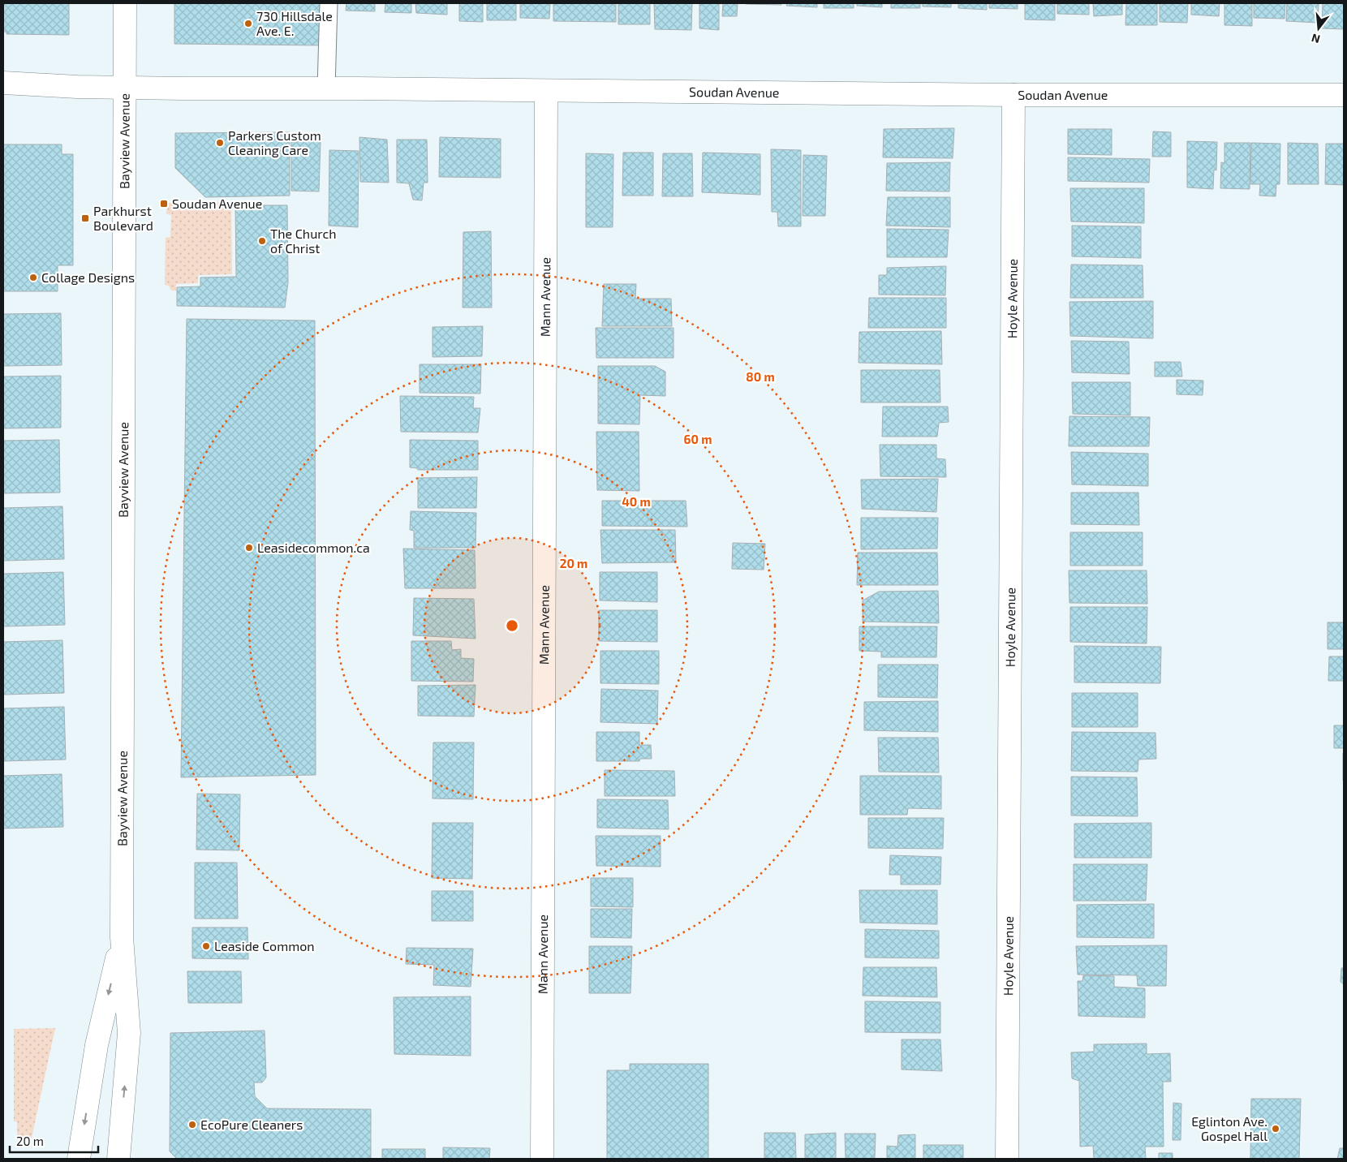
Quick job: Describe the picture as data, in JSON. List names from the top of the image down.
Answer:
{
  "streets": {
    "street": [
      "Soudan Avenue",
      "Bayview Avenue",
      "Mann Avenue",
      "Hoyle Avenue"
    ]
  },
  "crossings": [
    ["Soudan Avenue", "Bayview Avenue"],
    ["Soudan Avenue", "Mann Avenue"],
    ["Soudan Avenue", "Hoyle Avenue"]
  ],
  "places": {
    "other": [
      "730 Hillsdale Ave. E.",
      "Parkers Custom Cleaning Care",
      "The Church of Christ",
      "Collage Designs",
      "Leasidecommon.ca",
      "Leaside Common",
      "EcoPure Cleaners",
      "Eglinton Ave. Gospel Hall"
    ],
    "transit": ["Soudan Avenue", "Parkhurst Boulevard"]
  },
  "scale_bar": "20 m",
  "north": "bottom",
  "rings": [
    "80 m",
    "60 m",
    "40 m",
    "20 m"
  ]
}
